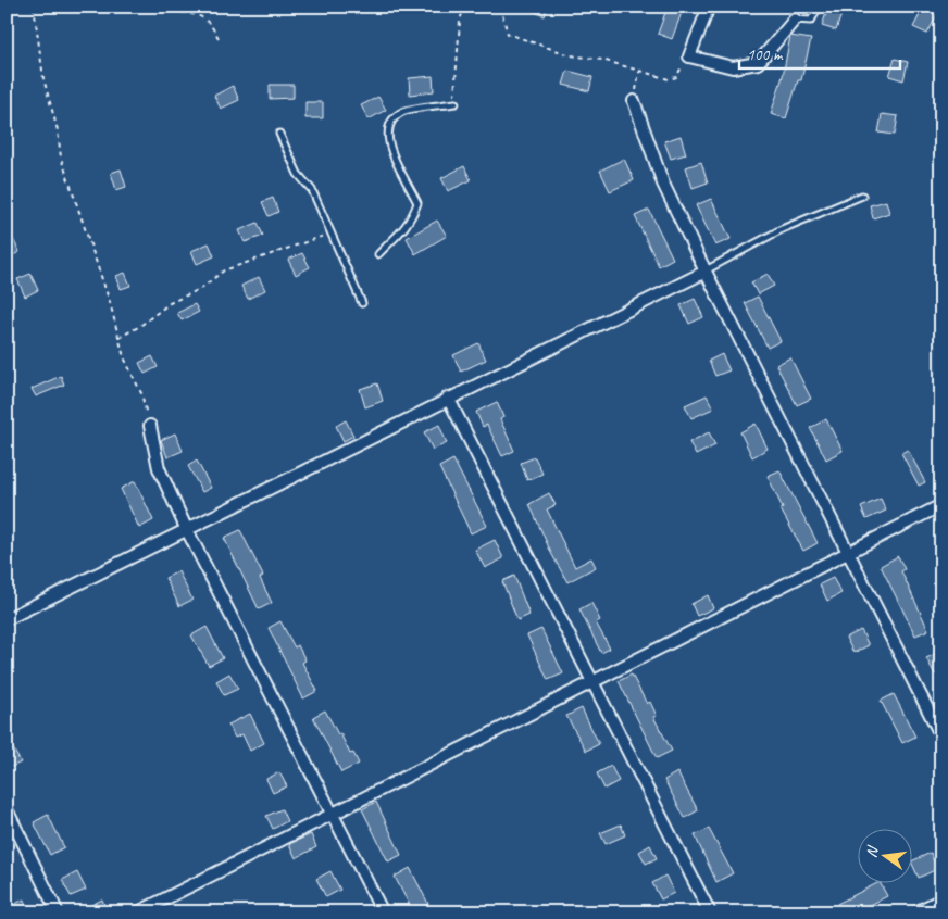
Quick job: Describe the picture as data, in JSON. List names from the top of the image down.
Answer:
{
  "scale_bar": "100 m",
  "north": "left"
}
